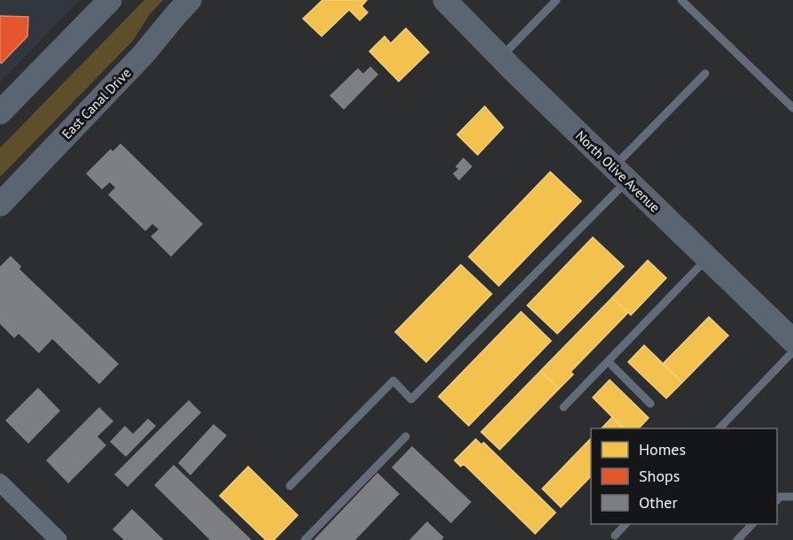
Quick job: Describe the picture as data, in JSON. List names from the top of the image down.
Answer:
{
  "streets": {
    "street": ["East Canal Drive", "North Olive Avenue"]
  },
  "legend": ["Homes", "Shops", "Other"]
}
